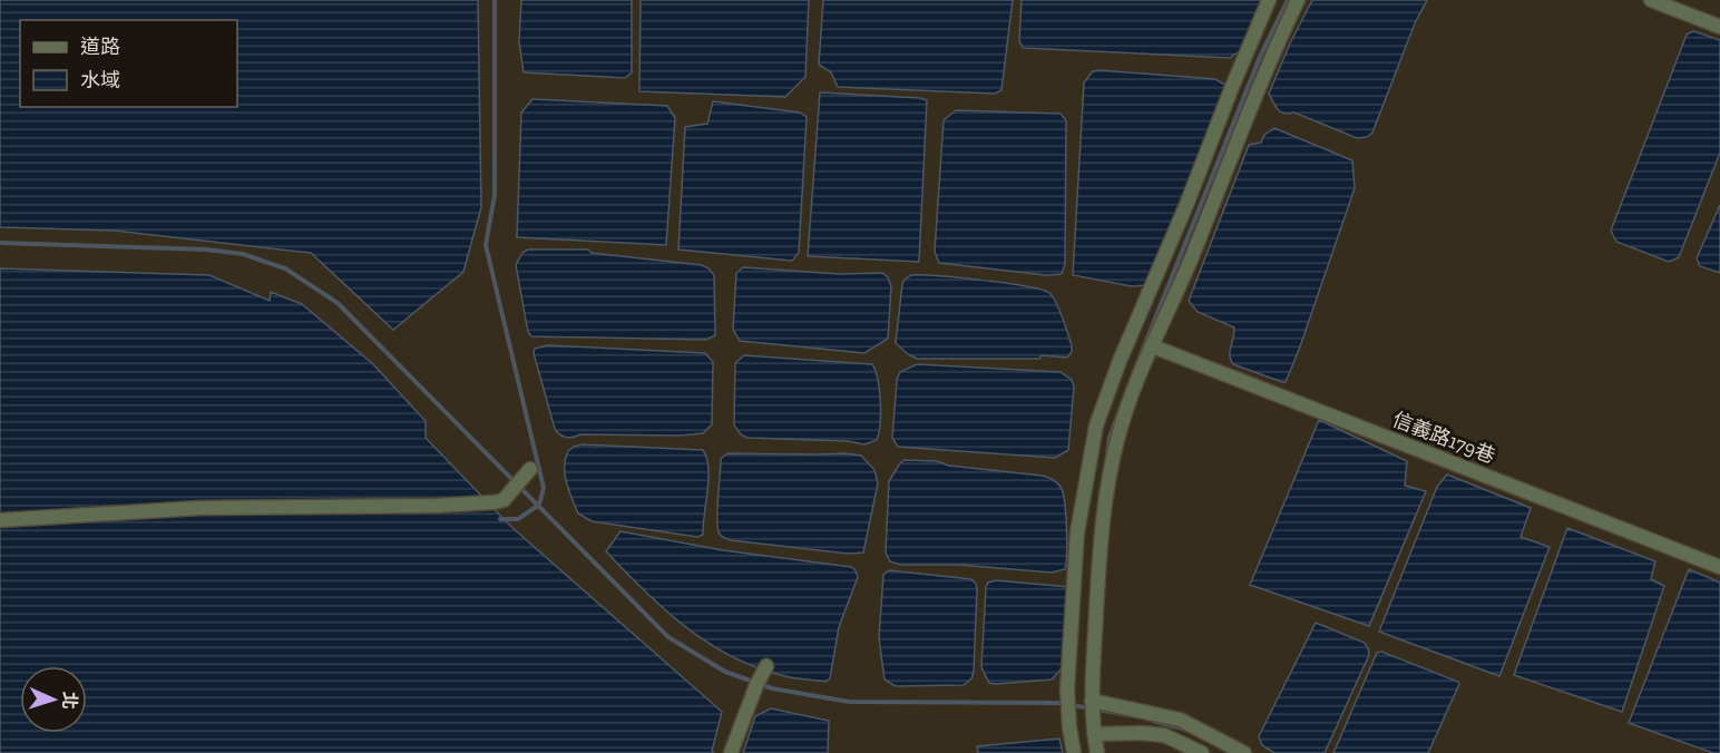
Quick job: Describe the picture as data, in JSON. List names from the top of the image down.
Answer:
{
  "streets": {
    "street": ["信義路179巷"]
  },
  "legend": ["道路", "水域"],
  "north": "right"
}
